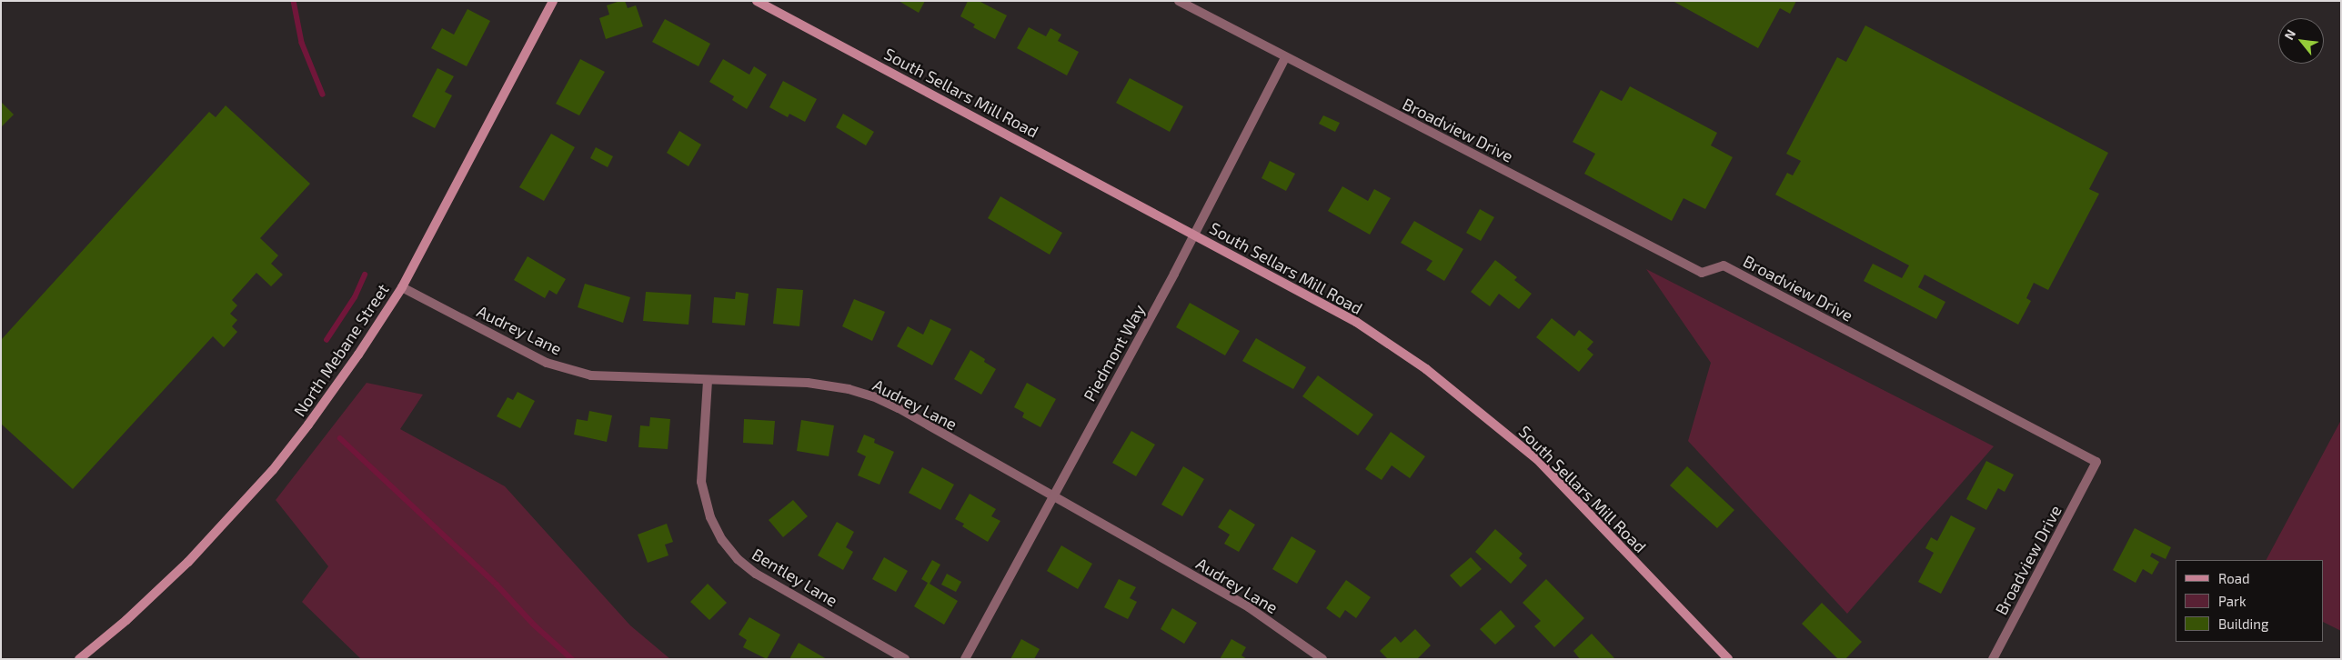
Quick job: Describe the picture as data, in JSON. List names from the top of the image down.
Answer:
{
  "streets": {
    "main road": ["South Sellars Mill Road", "North Mebane Street"],
    "street": [
      "Broadview Drive",
      "Audrey Lane",
      "Piedmont Way",
      "Bentley Lane"
    ]
  },
  "crossings": [
    ["South Sellars Mill Road", "Piedmont Way"],
    ["Broadview Drive", "Piedmont Way"],
    ["Audrey Lane", "North Mebane Street"],
    ["Audrey Lane", "Piedmont Way"],
    ["Audrey Lane", "Bentley Lane"]
  ],
  "legend": ["Road", "Park", "Building"],
  "north": "top left"
}
